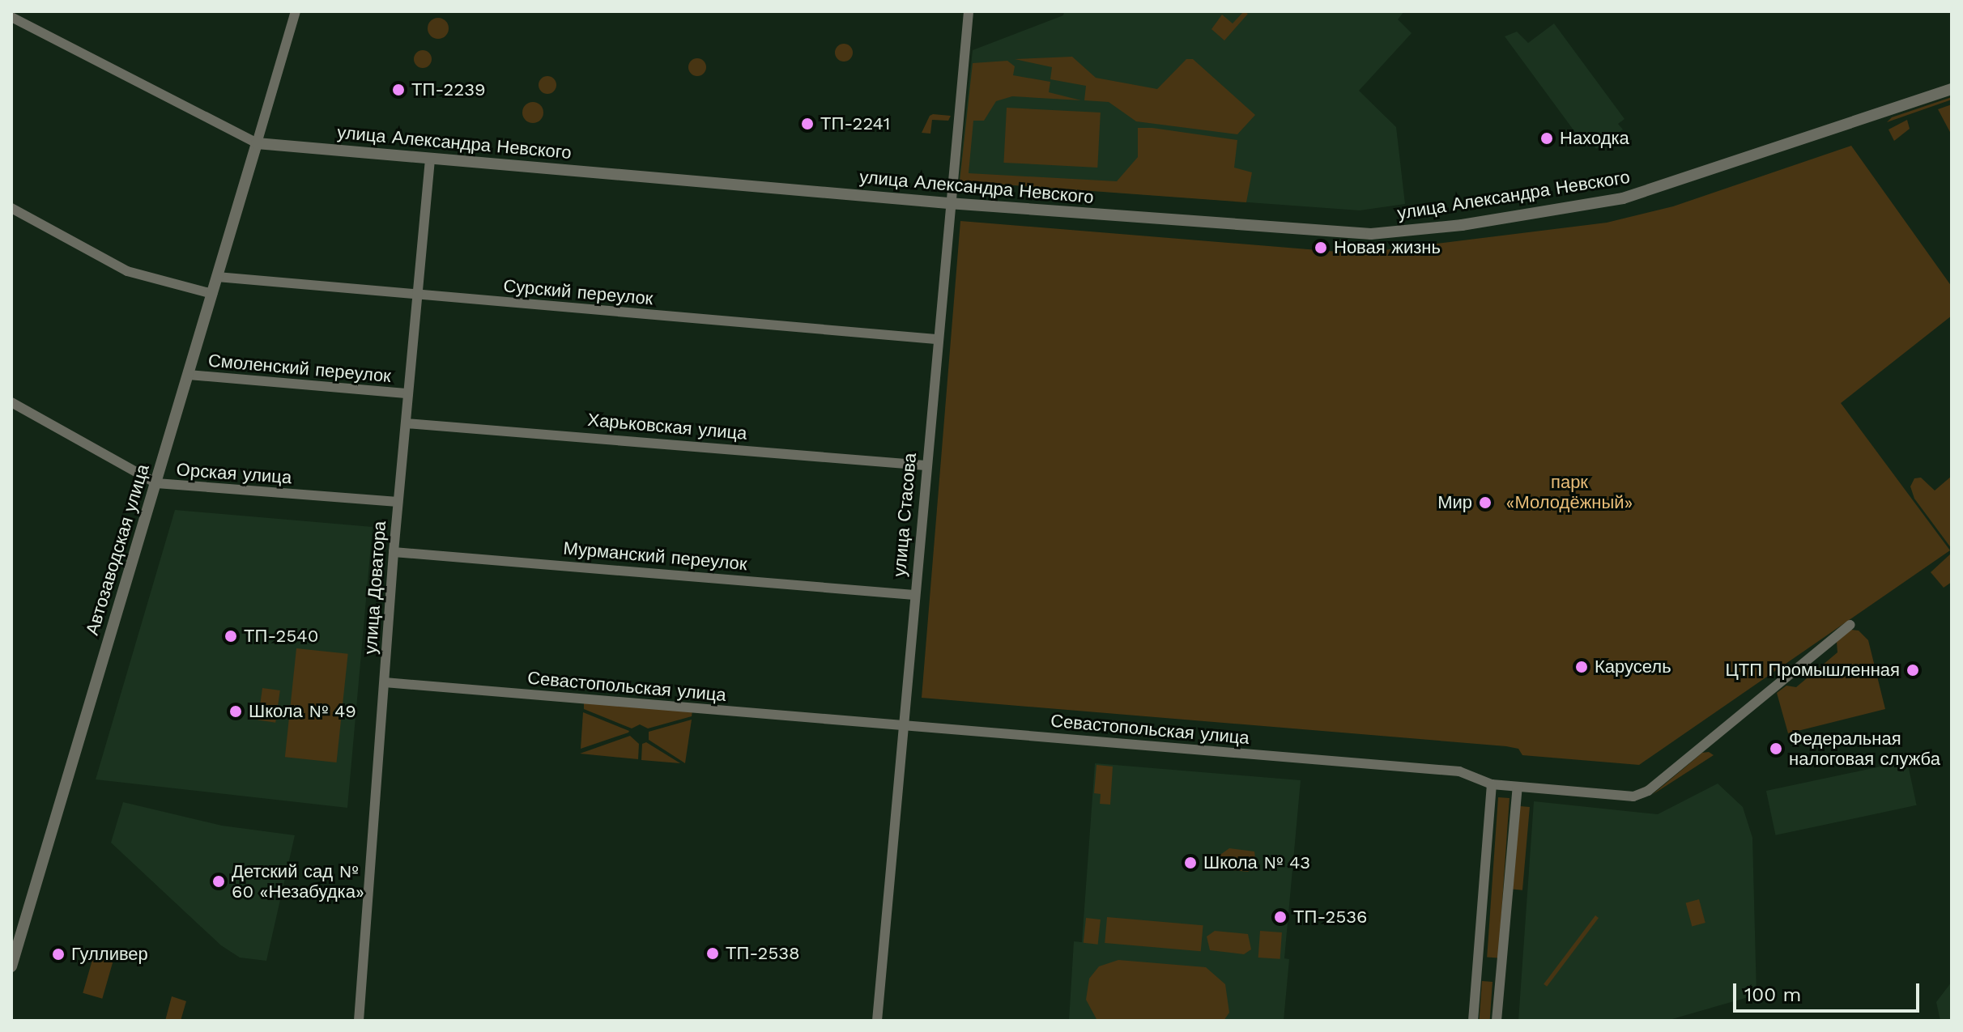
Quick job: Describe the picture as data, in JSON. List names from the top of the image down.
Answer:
{
  "streets": {
    "street": [
      "улица Александра Невского",
      "Сурский переулок",
      "Смоленский переулок",
      "Харьковская улица",
      "Орская улица",
      "улица Стасова",
      "Автозаводская улица",
      "Мурманский переулок",
      "улица Доватора",
      "Севастопольская улица"
    ]
  },
  "crossings": [
    ["улица Александра Невского", "улица Стасова"],
    ["улица Александра Невского", "Автозаводская улица"],
    ["улица Александра Невского", "улица Доватора"],
    ["Сурский переулок", "улица Стасова"],
    ["Сурский переулок", "Автозаводская улица"],
    ["Сурский переулок", "улица Доватора"],
    ["Смоленский переулок", "Автозаводская улица"],
    ["Смоленский переулок", "улица Доватора"],
    ["Харьковская улица", "улица Стасова"],
    ["Харьковская улица", "улица Доватора"],
    ["Орская улица", "Автозаводская улица"],
    ["Орская улица", "улица Доватора"],
    ["улица Стасова", "Мурманский переулок"],
    ["улица Стасова", "Севастопольская улица"],
    ["Мурманский переулок", "улица Доватора"],
    ["улица Доватора", "Севастопольская улица"]
  ],
  "parks": ["парк «Молодёжный»"],
  "places": [
    "ТП-2239",
    "ТП-2241",
    "Находка",
    "Новая жизнь",
    "Мир",
    "ТП-2540",
    "Карусель",
    "ЦТП Промышленная",
    "Школа № 49",
    "Федеральная налоговая служба",
    "Школа № 43",
    "Детский сад № 60 «Незабудка»",
    "ТП-2536",
    "ТП-2538",
    "Гулливер"
  ],
  "scale_bar": "100 m"
}
